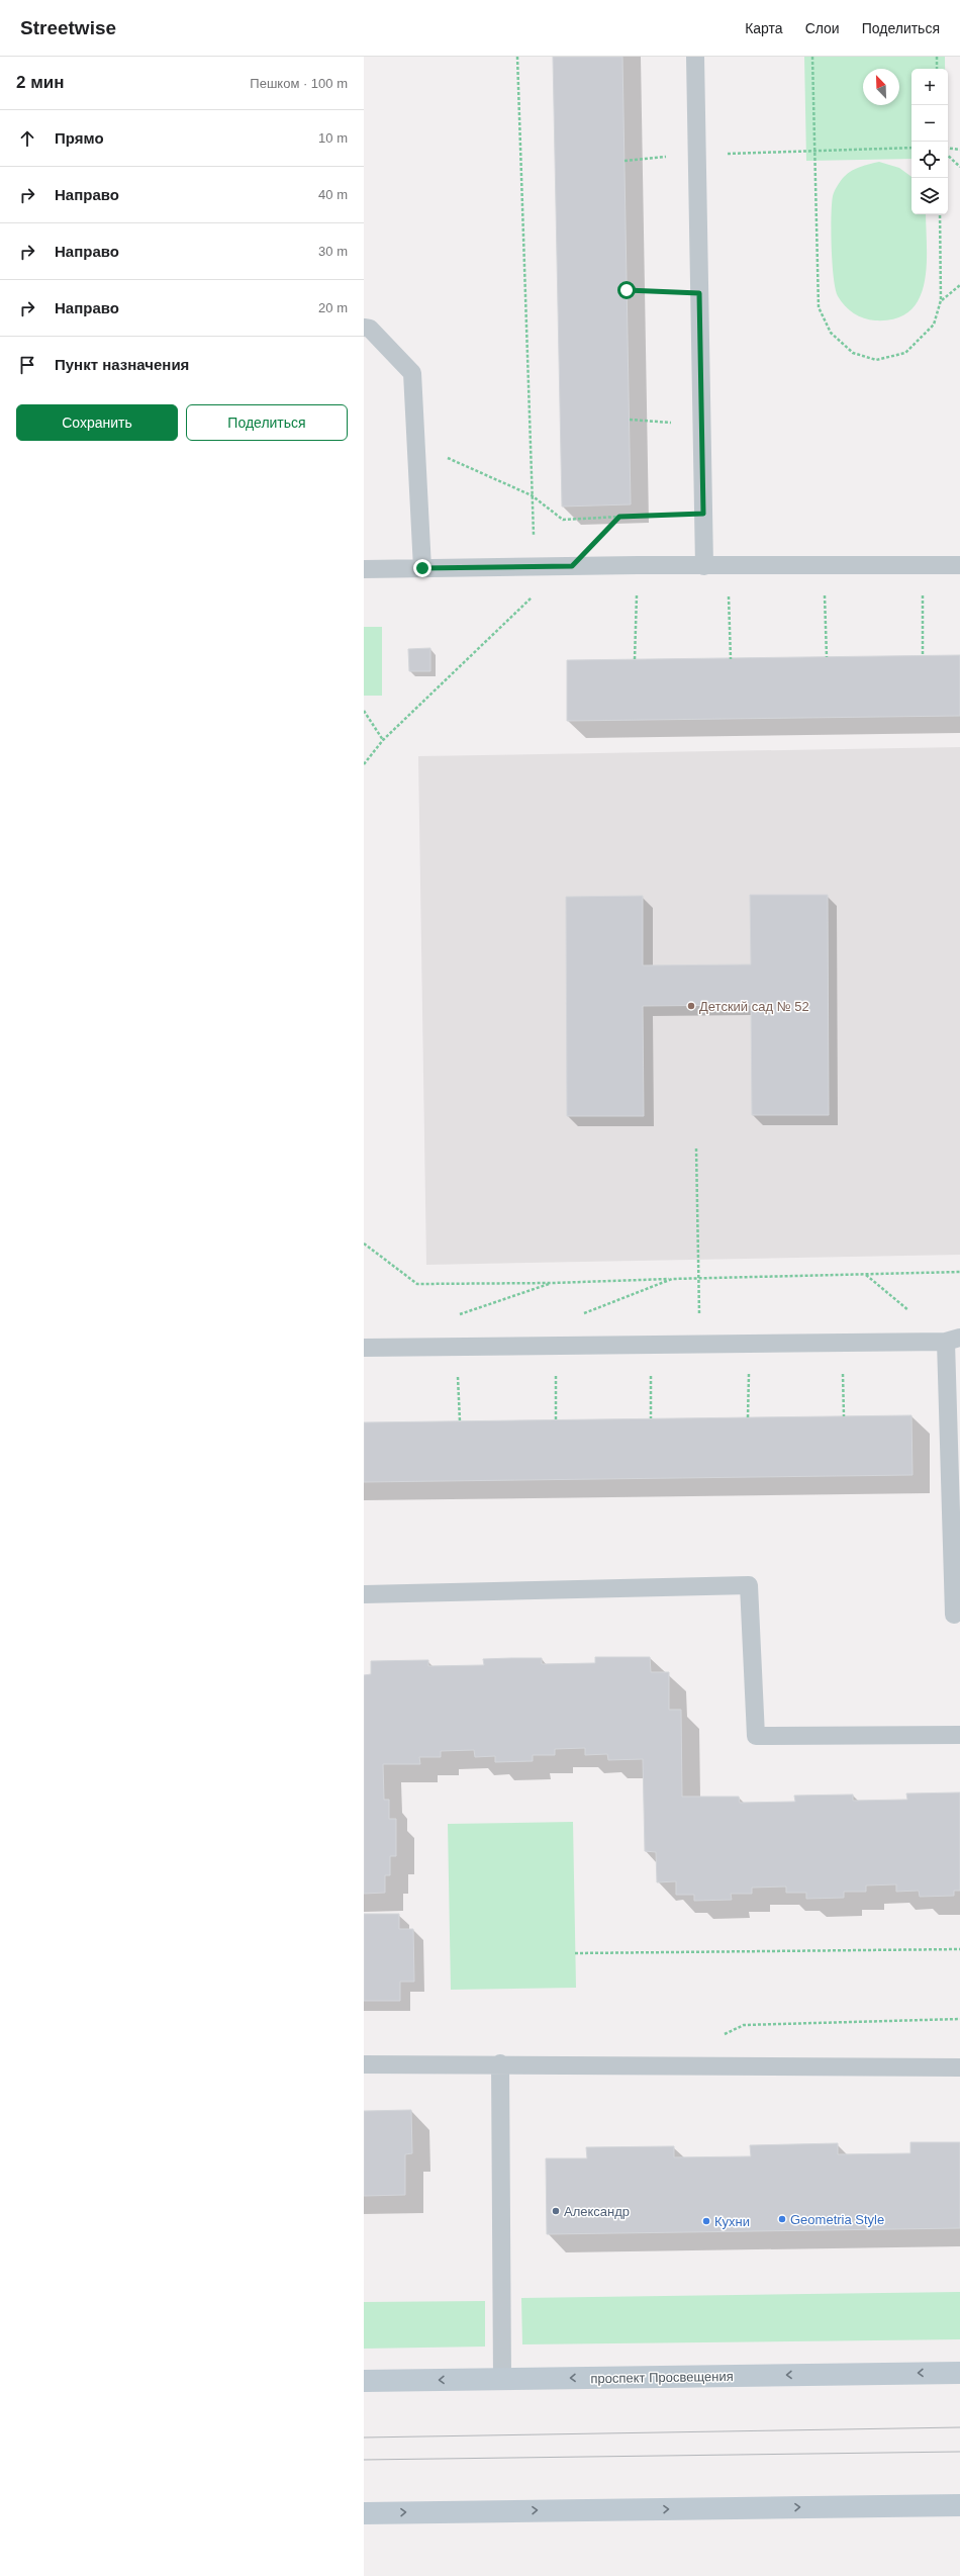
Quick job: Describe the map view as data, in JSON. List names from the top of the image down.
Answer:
{
  "streets": {
    "main road": ["проспект Просвещения"]
  },
  "places": [
    "Детский сад № 52",
    "Александр",
    "Geometria Style",
    "Кухни"
  ],
  "north": "top left",
  "page": {
    "header": "Streetwise",
    "nav": ["Карта", "Слои", "Поделиться"],
    "heading": ["2 мин", "Пешком · 100 m"],
    "map_buttons": ["+", "−"],
    "list": [
      ["Прямо", "10 m"],
      ["Направо", "40 m"],
      ["Направо", "30 m"],
      ["Направо", "20 m"],
      "Пункт назначения"
    ],
    "buttons": ["Сохранить", "Поделиться"]
  }
}
